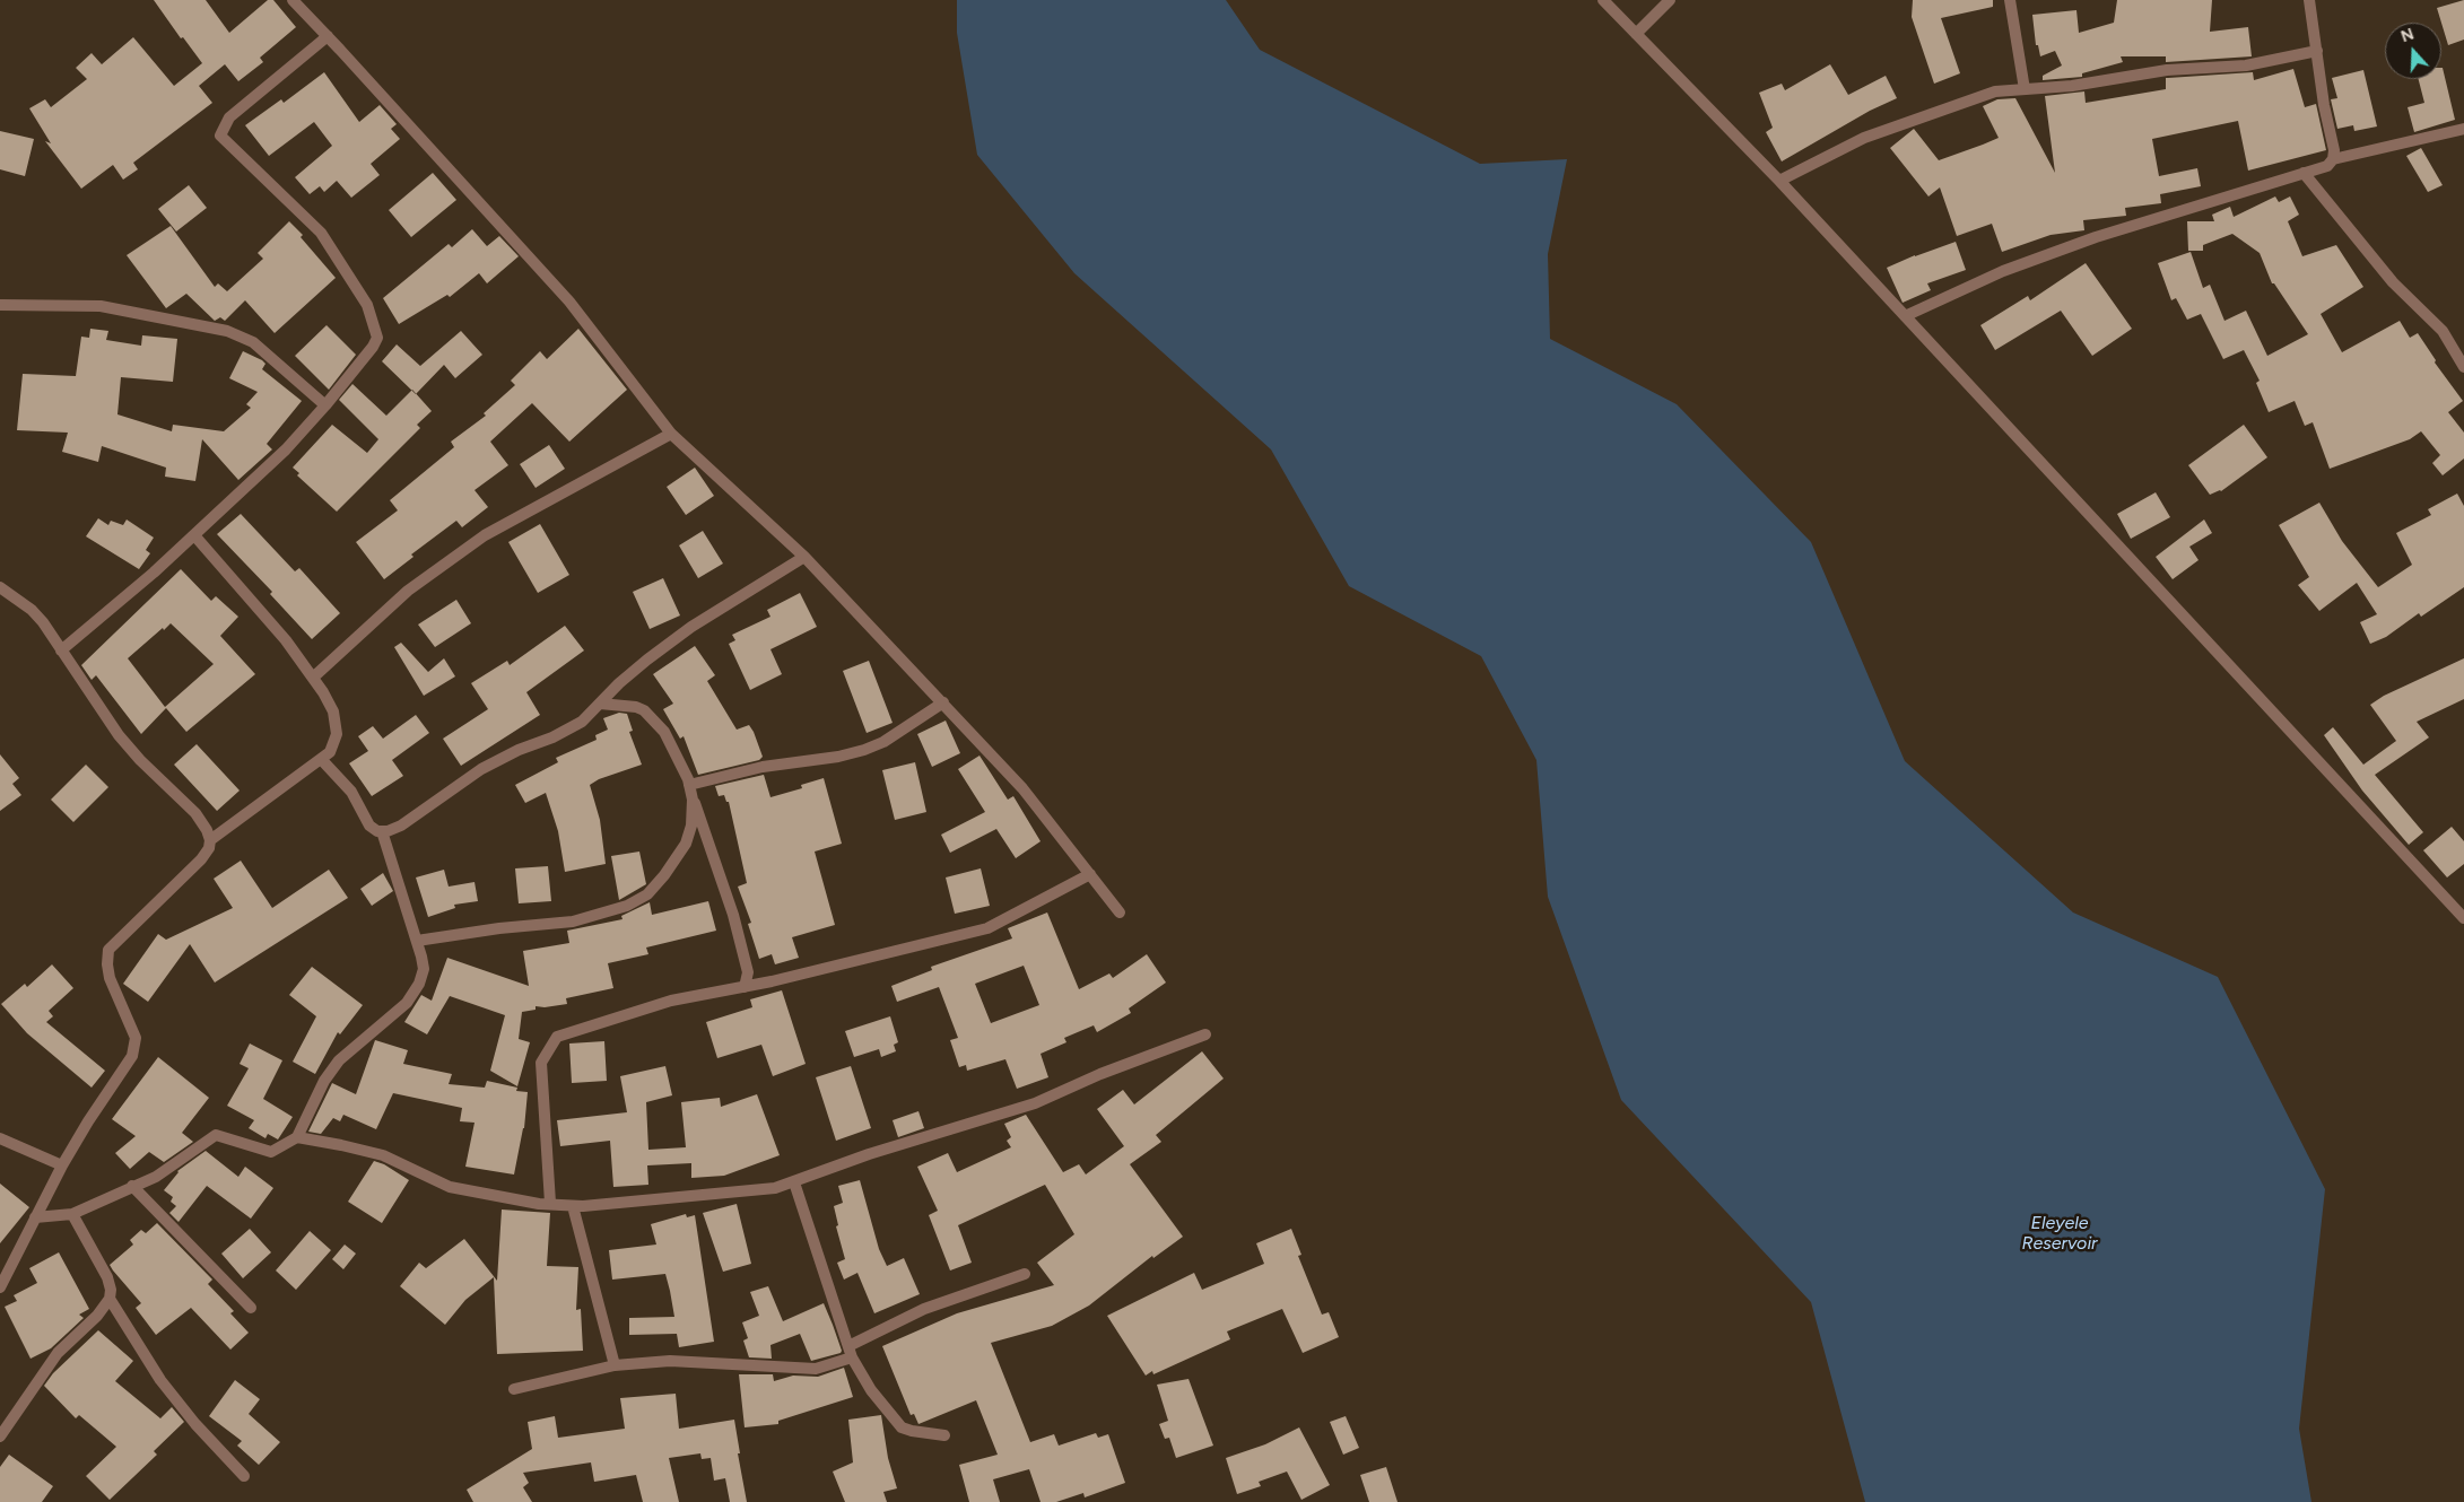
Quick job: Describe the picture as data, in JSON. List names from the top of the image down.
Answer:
{
  "water": ["Eleyele Reservoir"],
  "north": "top"
}
